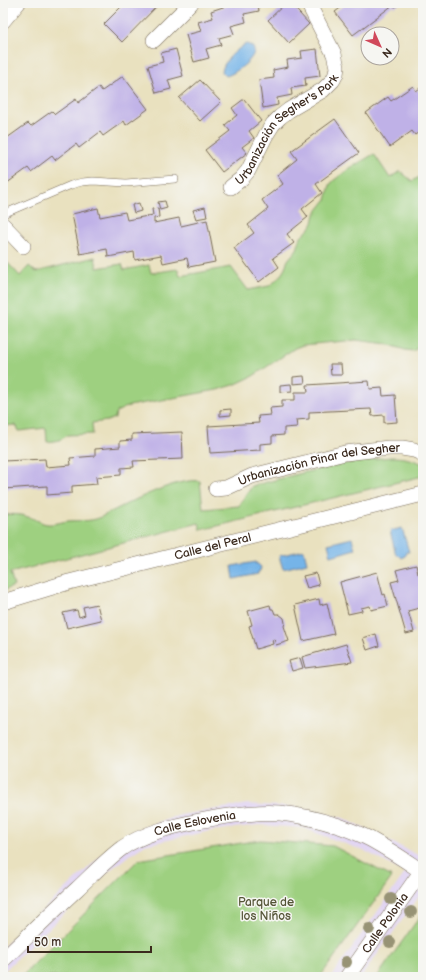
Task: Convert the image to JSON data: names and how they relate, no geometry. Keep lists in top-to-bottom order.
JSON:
{
  "streets": {
    "street": [
      "Urbanización Segher's Park",
      "Urbanización Pinar del Segher",
      "Calle del Peral",
      "Calle Eslovenia",
      "Calle Polonia"
    ]
  },
  "crossings": [
    ["Calle Eslovenia", "Calle Polonia"]
  ],
  "parks": ["Parque de los Niños"],
  "scale_bar": "50 m",
  "north": "bottom right"
}
